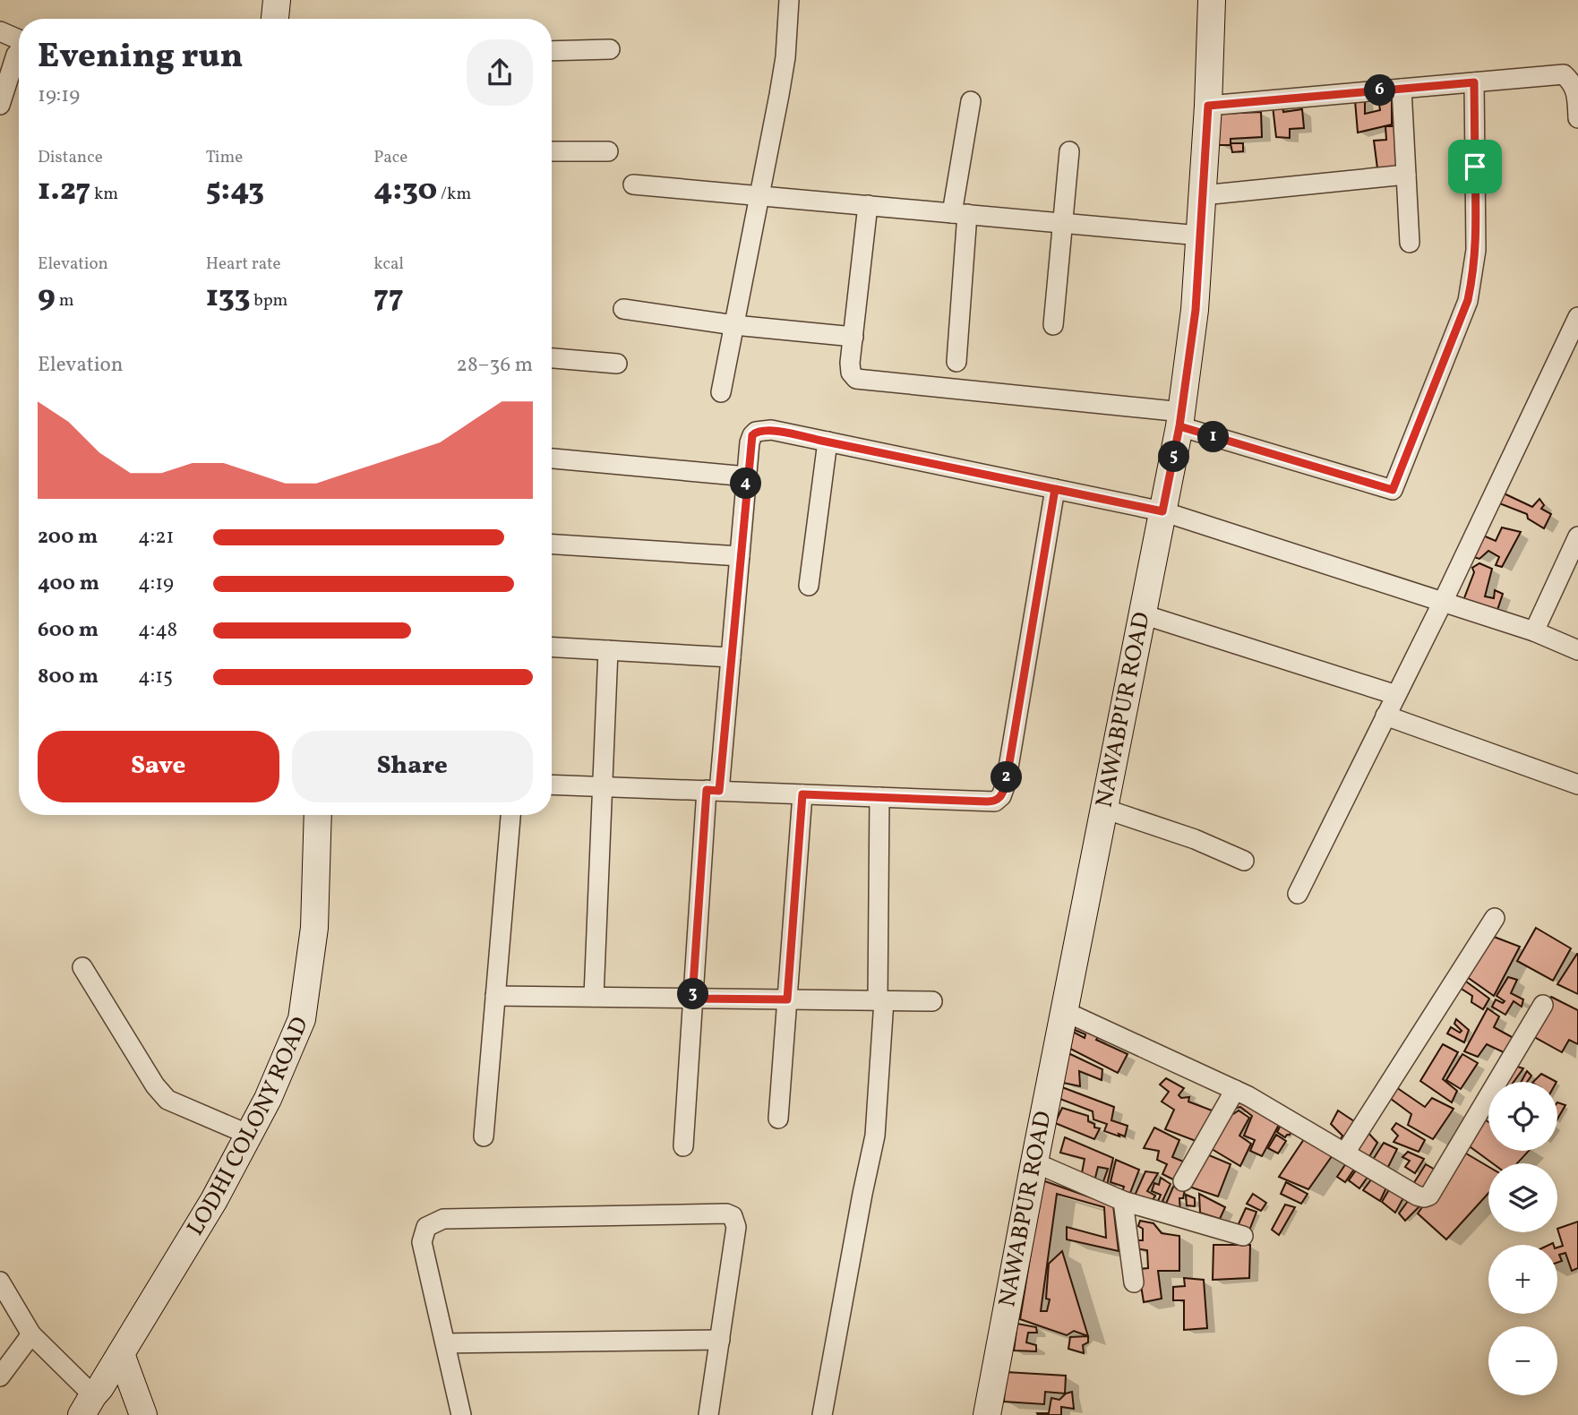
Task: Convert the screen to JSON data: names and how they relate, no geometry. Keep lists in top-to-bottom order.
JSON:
{
  "streets": {
    "street": ["NAWABPUR ROAD", "LODHI COLONY ROAD"]
  },
  "page": {
    "heading": ["Evening run", "19:19"],
    "pins": [
      "6",
      "1",
      "5",
      "4",
      "2",
      "3"
    ],
    "stats": [
      ["Distance", "1.27 km"],
      ["Time", "5:43"],
      ["Pace", "4:30 /km"],
      ["Elevation", "9 m"],
      ["Heart rate", "133 bpm"],
      ["kcal", "77"]
    ],
    "chart": ["Elevation", "28–36 m"],
    "list": [
      {
        "name": "200 m",
        "note": "4:21"
      },
      {
        "name": "400 m",
        "note": "4:19"
      },
      {
        "name": "600 m",
        "note": "4:48"
      },
      {
        "name": "800 m",
        "note": "4:15"
      }
    ],
    "buttons": ["Save", "Share"],
    "map_buttons": ["+", "−"]
  }
}
